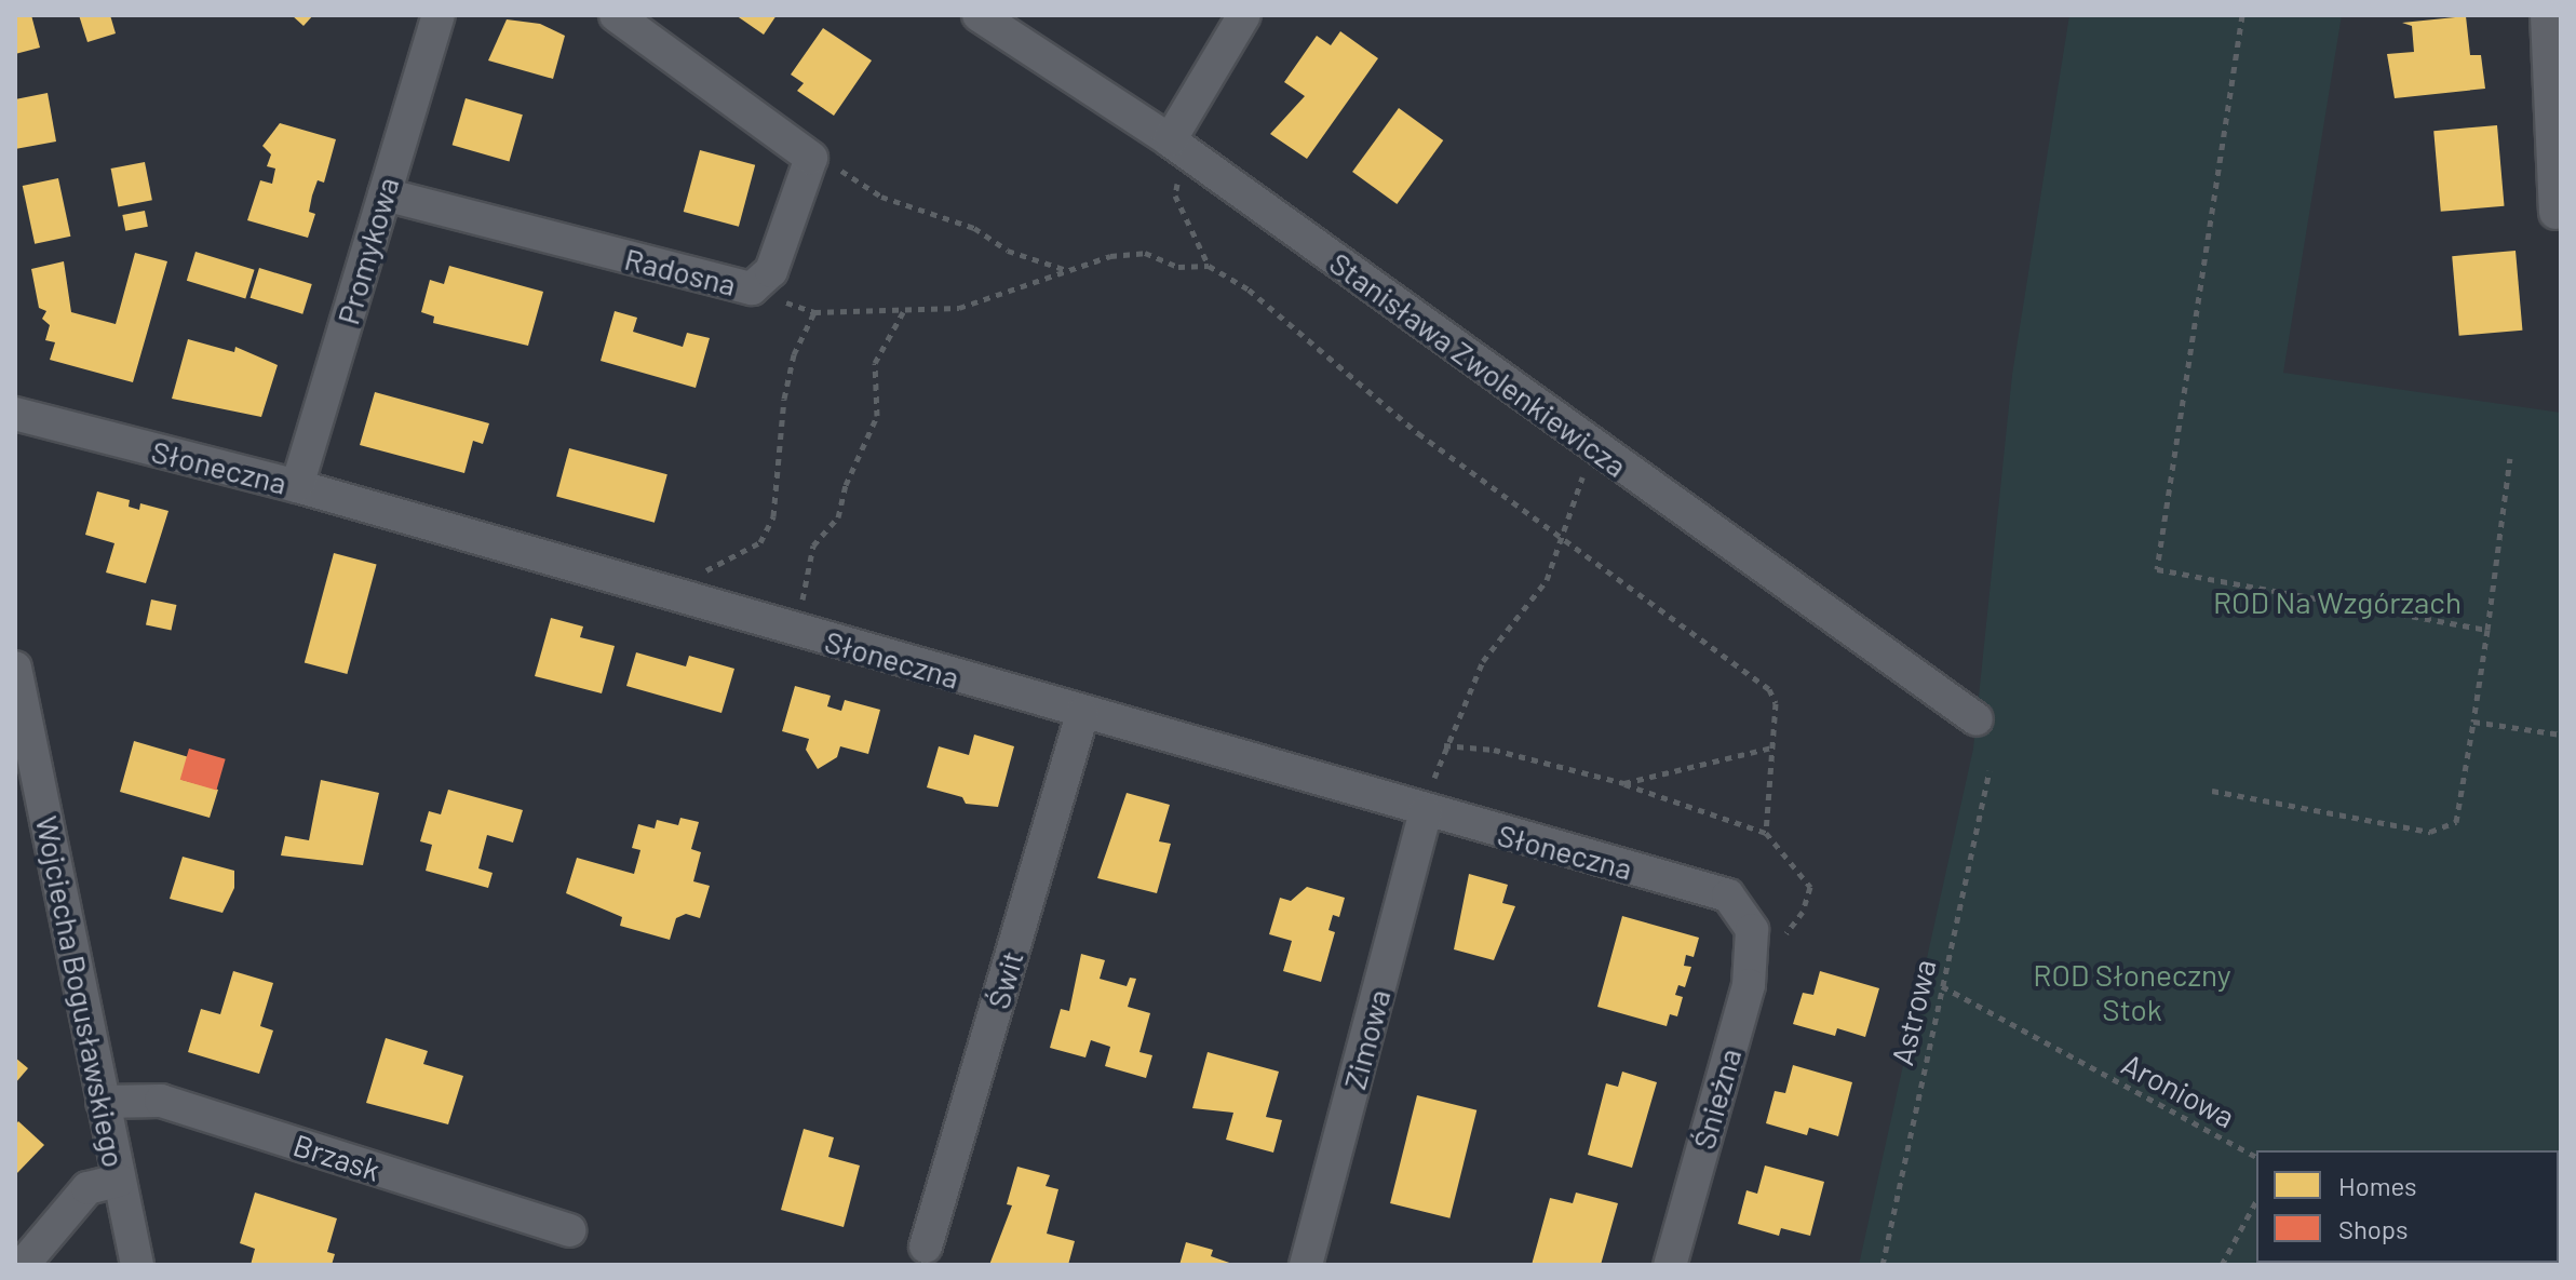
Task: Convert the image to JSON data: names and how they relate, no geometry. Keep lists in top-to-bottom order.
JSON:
{
  "streets": {
    "street": [
      "Promykowa",
      "Radosna",
      "Stanisława Zwolenkiewicza",
      "Słoneczna",
      "Świt",
      "Wojciecha Bogusławskiego",
      "Zimowa",
      "Śnieżna",
      "Brzask"
    ],
    "path": ["Astrowa", "Aroniowa"]
  },
  "crossings": [
    ["Promykowa", "Radosna"],
    ["Promykowa", "Słoneczna"],
    ["Słoneczna", "Świt"],
    ["Słoneczna", "Zimowa"],
    ["Słoneczna", "Śnieżna"],
    ["Wojciecha Bogusławskiego", "Brzask"],
    ["Astrowa", "Aroniowa"]
  ],
  "parks": ["ROD Na Wzgórzach", "ROD Słoneczny Stok"],
  "legend": ["Homes", "Shops"]
}
